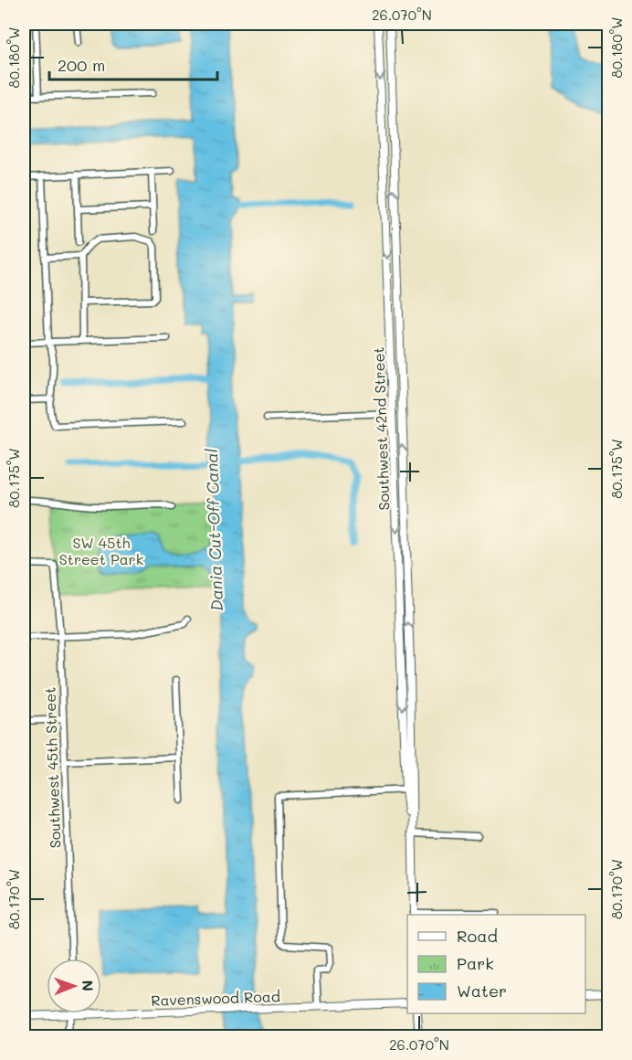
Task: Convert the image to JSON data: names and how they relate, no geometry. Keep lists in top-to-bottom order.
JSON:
{
  "streets": {
    "street": ["Southwest 42nd Street", "Southwest 45th Street", "Ravenswood Road"]
  },
  "water": ["Dania Cut-Off Canal"],
  "parks": ["SW 45th Street Park"],
  "legend": ["Road", "Park", "Water"],
  "scale_bar": "200 m",
  "north": "right",
  "coordinates": [
    "26.070°N",
    "80.180°W",
    "80.175°W",
    "80.170°W"
  ]
}
